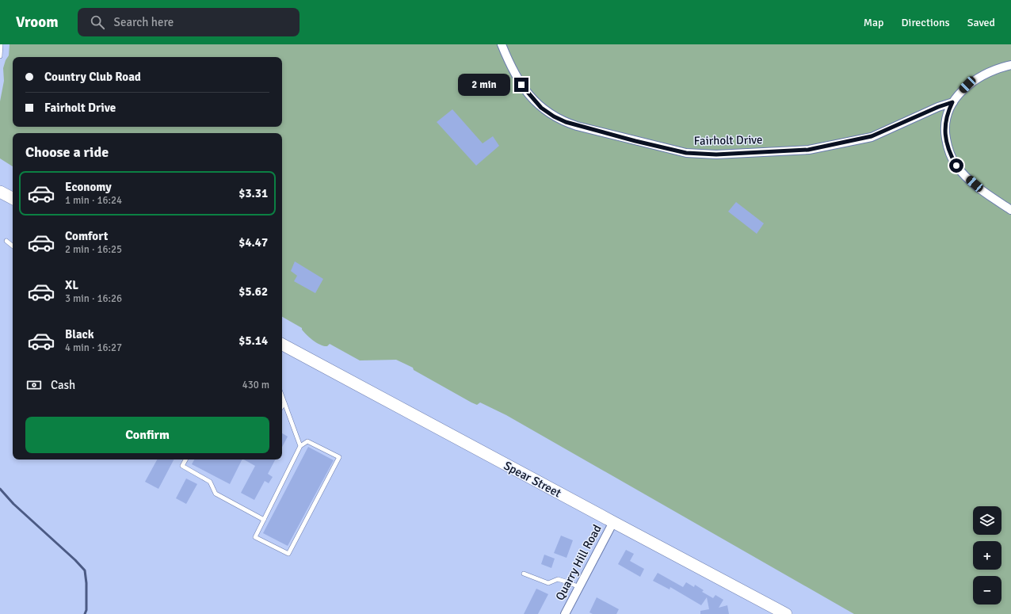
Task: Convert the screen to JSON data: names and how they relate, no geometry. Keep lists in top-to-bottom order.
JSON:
{
  "streets": {
    "main road": ["Spear Street"],
    "street": ["Fairholt Drive", "Quarry Hill Road"]
  },
  "crossings": [
    ["Spear Street", "Quarry Hill Road"]
  ],
  "page": {
    "header": "Vroom",
    "search": "Search here",
    "nav": ["Map", "Directions", "Saved"],
    "banner": ["Country Club Road", "Fairholt Drive"],
    "bubble": "2 min",
    "heading": "Choose a ride",
    "list": [
      {
        "name": "Economy",
        "note": "1 min · 16:24",
        "value": "$3.31"
      },
      {
        "name": "Comfort",
        "note": "2 min · 16:25",
        "value": "$4.47"
      },
      {
        "name": "XL",
        "note": "3 min · 16:26",
        "value": "$5.62"
      },
      {
        "name": "Black",
        "note": "4 min · 16:27",
        "value": "$5.14"
      }
    ],
    "pay": ["Cash", "430 m"],
    "buttons": "Confirm",
    "map_buttons": ["+", "−"]
  }
}
